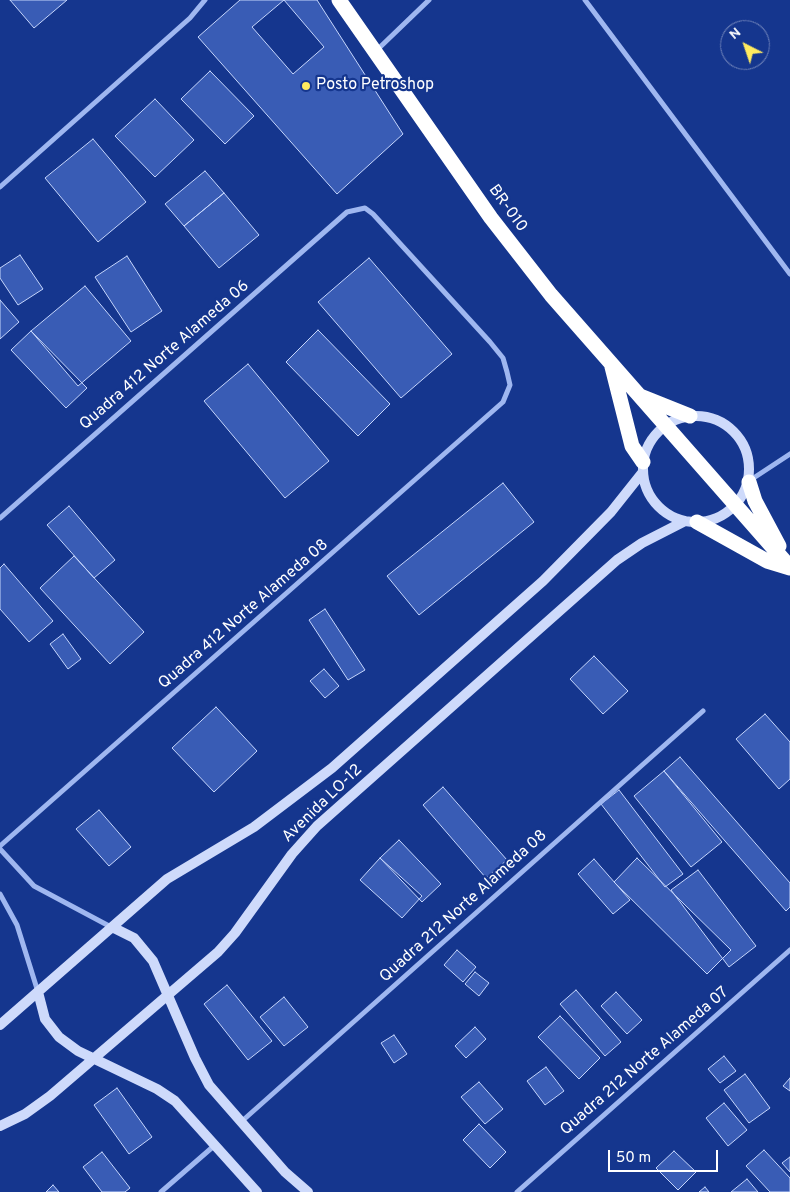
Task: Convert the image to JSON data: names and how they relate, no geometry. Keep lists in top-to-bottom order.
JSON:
{
  "streets": {
    "highway": ["BR-010"],
    "street": [
      "Quadra 412 Norte Alameda 06",
      "Quadra 412 Norte Alameda 08",
      "Avenida LO-12",
      "Quadra 212 Norte Alameda 08",
      "Quadra 212 Norte Alameda 07"
    ]
  },
  "crossings": [
    ["BR-010", "Avenida LO-12"],
    ["Quadra 412 Norte Alameda 06", "Quadra 412 Norte Alameda 08"]
  ],
  "places": ["Posto Petroshop"],
  "scale_bar": "50 m",
  "north": "top left"
}
